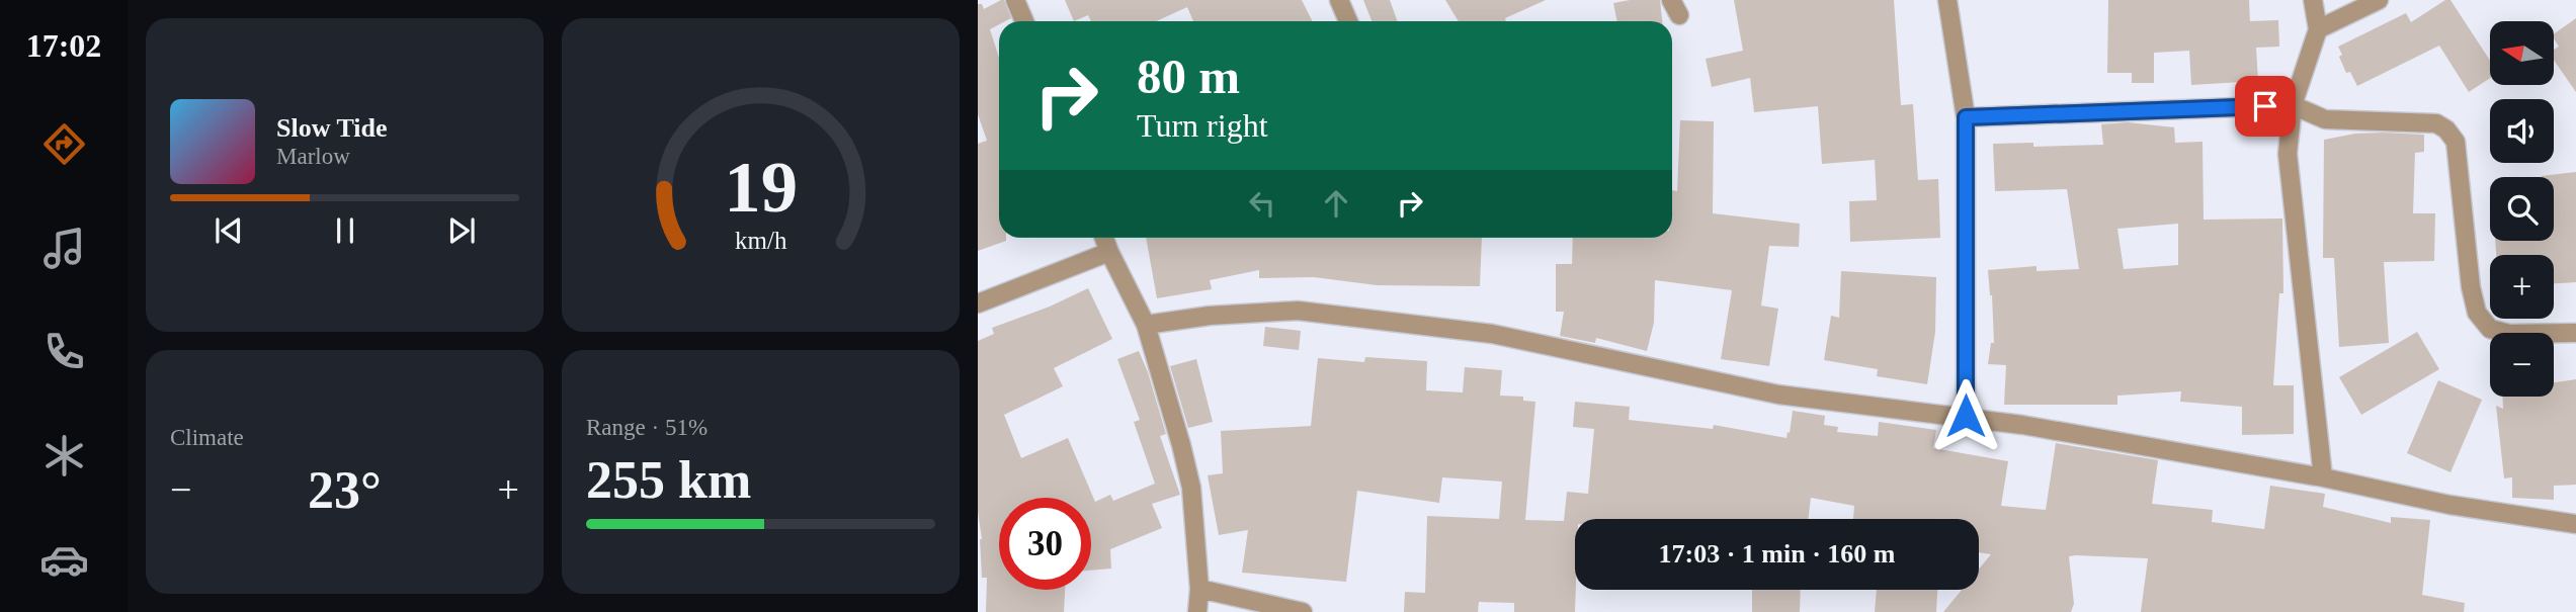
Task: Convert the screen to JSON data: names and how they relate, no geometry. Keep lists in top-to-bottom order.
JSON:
{
  "north": "left",
  "page": {
    "tabs": "17:02",
    "map_buttons": ["+", "−"],
    "turn": ["80 m", "Turn right"],
    "song": ["Slow Tide", "Marlow"],
    "tile": [
      "Climate",
      ["Range · 51%", "255 km"]
    ],
    "heat": ["−", "23°", "+"],
    "limit": "30",
    "trip": "17:03 · 1 min · 160 m",
    "gauge": ["19", "km/h"]
  }
}
